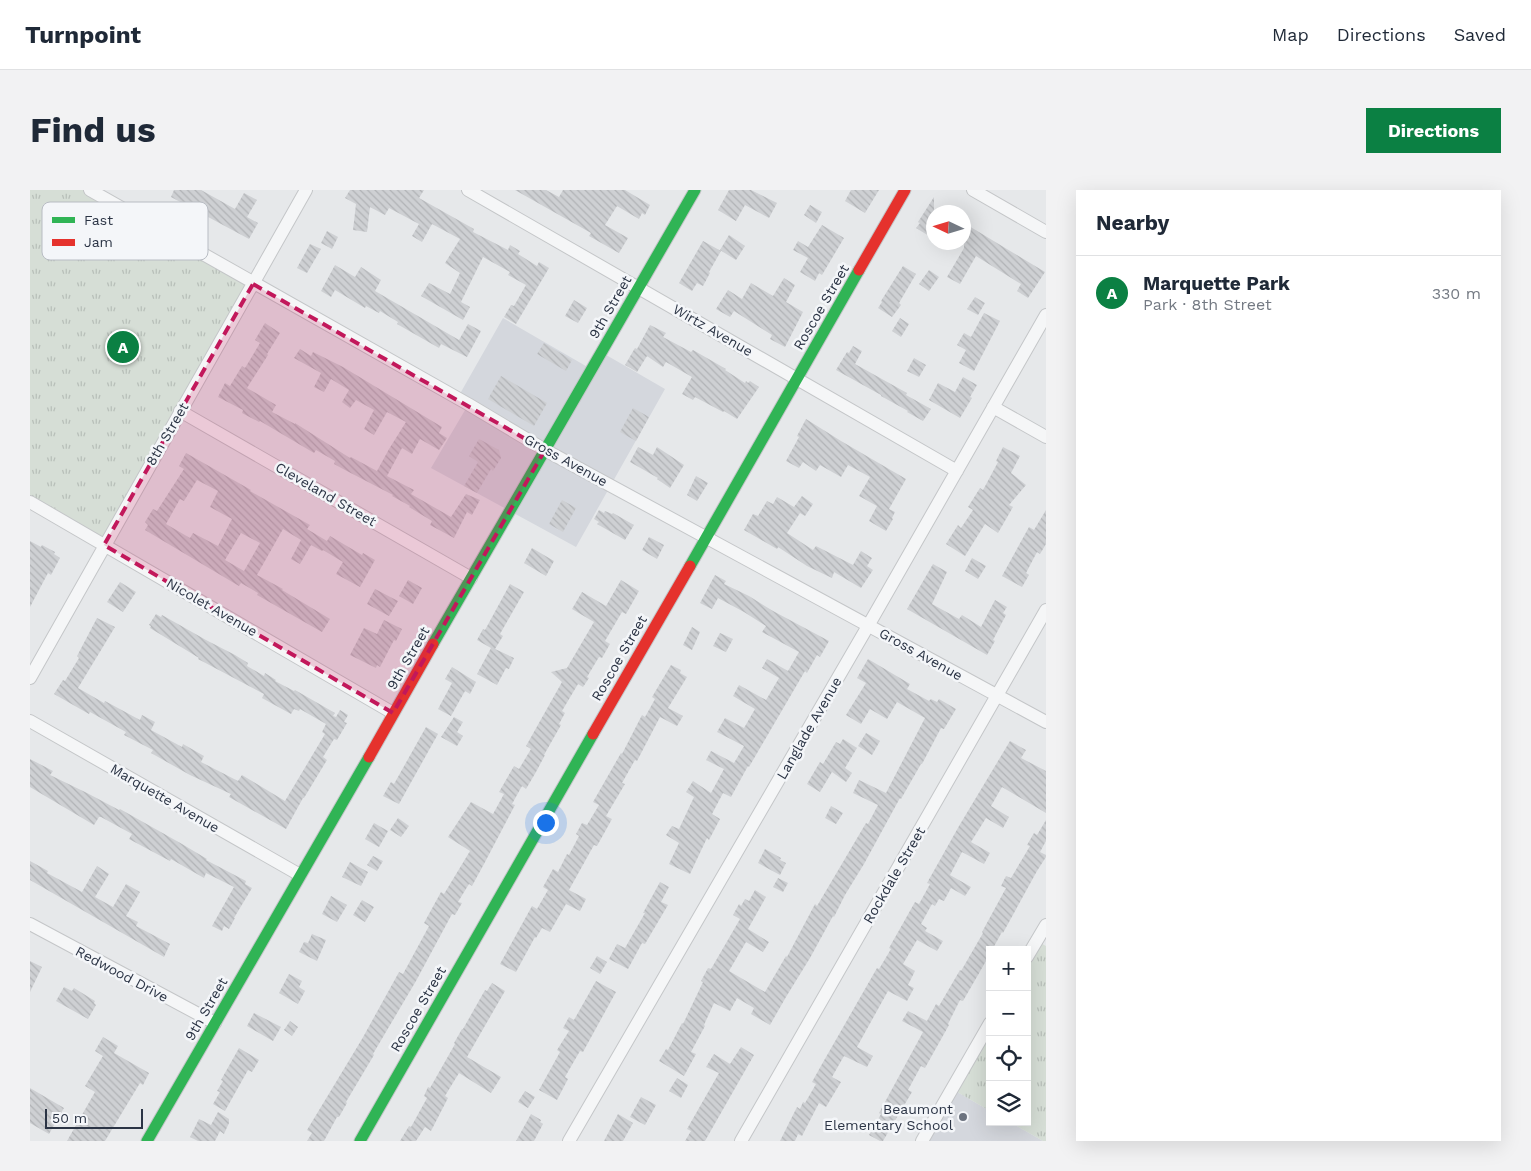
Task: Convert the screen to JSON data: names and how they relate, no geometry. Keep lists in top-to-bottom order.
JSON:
{
  "streets": {
    "street": [
      "9th Street",
      "Roscoe Street",
      "Wirtz Avenue",
      "8th Street",
      "Gross Avenue",
      "Cleveland Street",
      "Nicolet Avenue",
      "Langlade Avenue",
      "Marquette Avenue",
      "Rockdale Street",
      "Redwood Drive"
    ]
  },
  "crossings": [
    ["9th Street", "Wirtz Avenue"],
    ["9th Street", "Gross Avenue"],
    ["9th Street", "Cleveland Street"],
    ["9th Street", "Nicolet Avenue"],
    ["9th Street", "Marquette Avenue"],
    ["9th Street", "Redwood Drive"],
    ["Roscoe Street", "Wirtz Avenue"],
    ["Roscoe Street", "Gross Avenue"],
    ["Wirtz Avenue", "Langlade Avenue"],
    ["8th Street", "Gross Avenue"],
    ["8th Street", "Cleveland Street"],
    ["8th Street", "Nicolet Avenue"],
    ["Gross Avenue", "Langlade Avenue"],
    ["Gross Avenue", "Rockdale Street"]
  ],
  "places": ["Beaumont Elementary School"],
  "legend": ["Fast", "Jam"],
  "scale_bar": "50 m",
  "north": "left",
  "page": {
    "header": "Turnpoint",
    "nav": ["Map", "Directions", "Saved"],
    "buttons": "Directions",
    "title": "Find us",
    "heading": "Nearby",
    "list": [
      {
        "mark": "A",
        "name": "Marquette Park",
        "note": "Park · 8th Street",
        "value": "330 m"
      }
    ],
    "pins": "A",
    "map_buttons": ["+", "−"],
    "scale": "50 m"
  }
}
